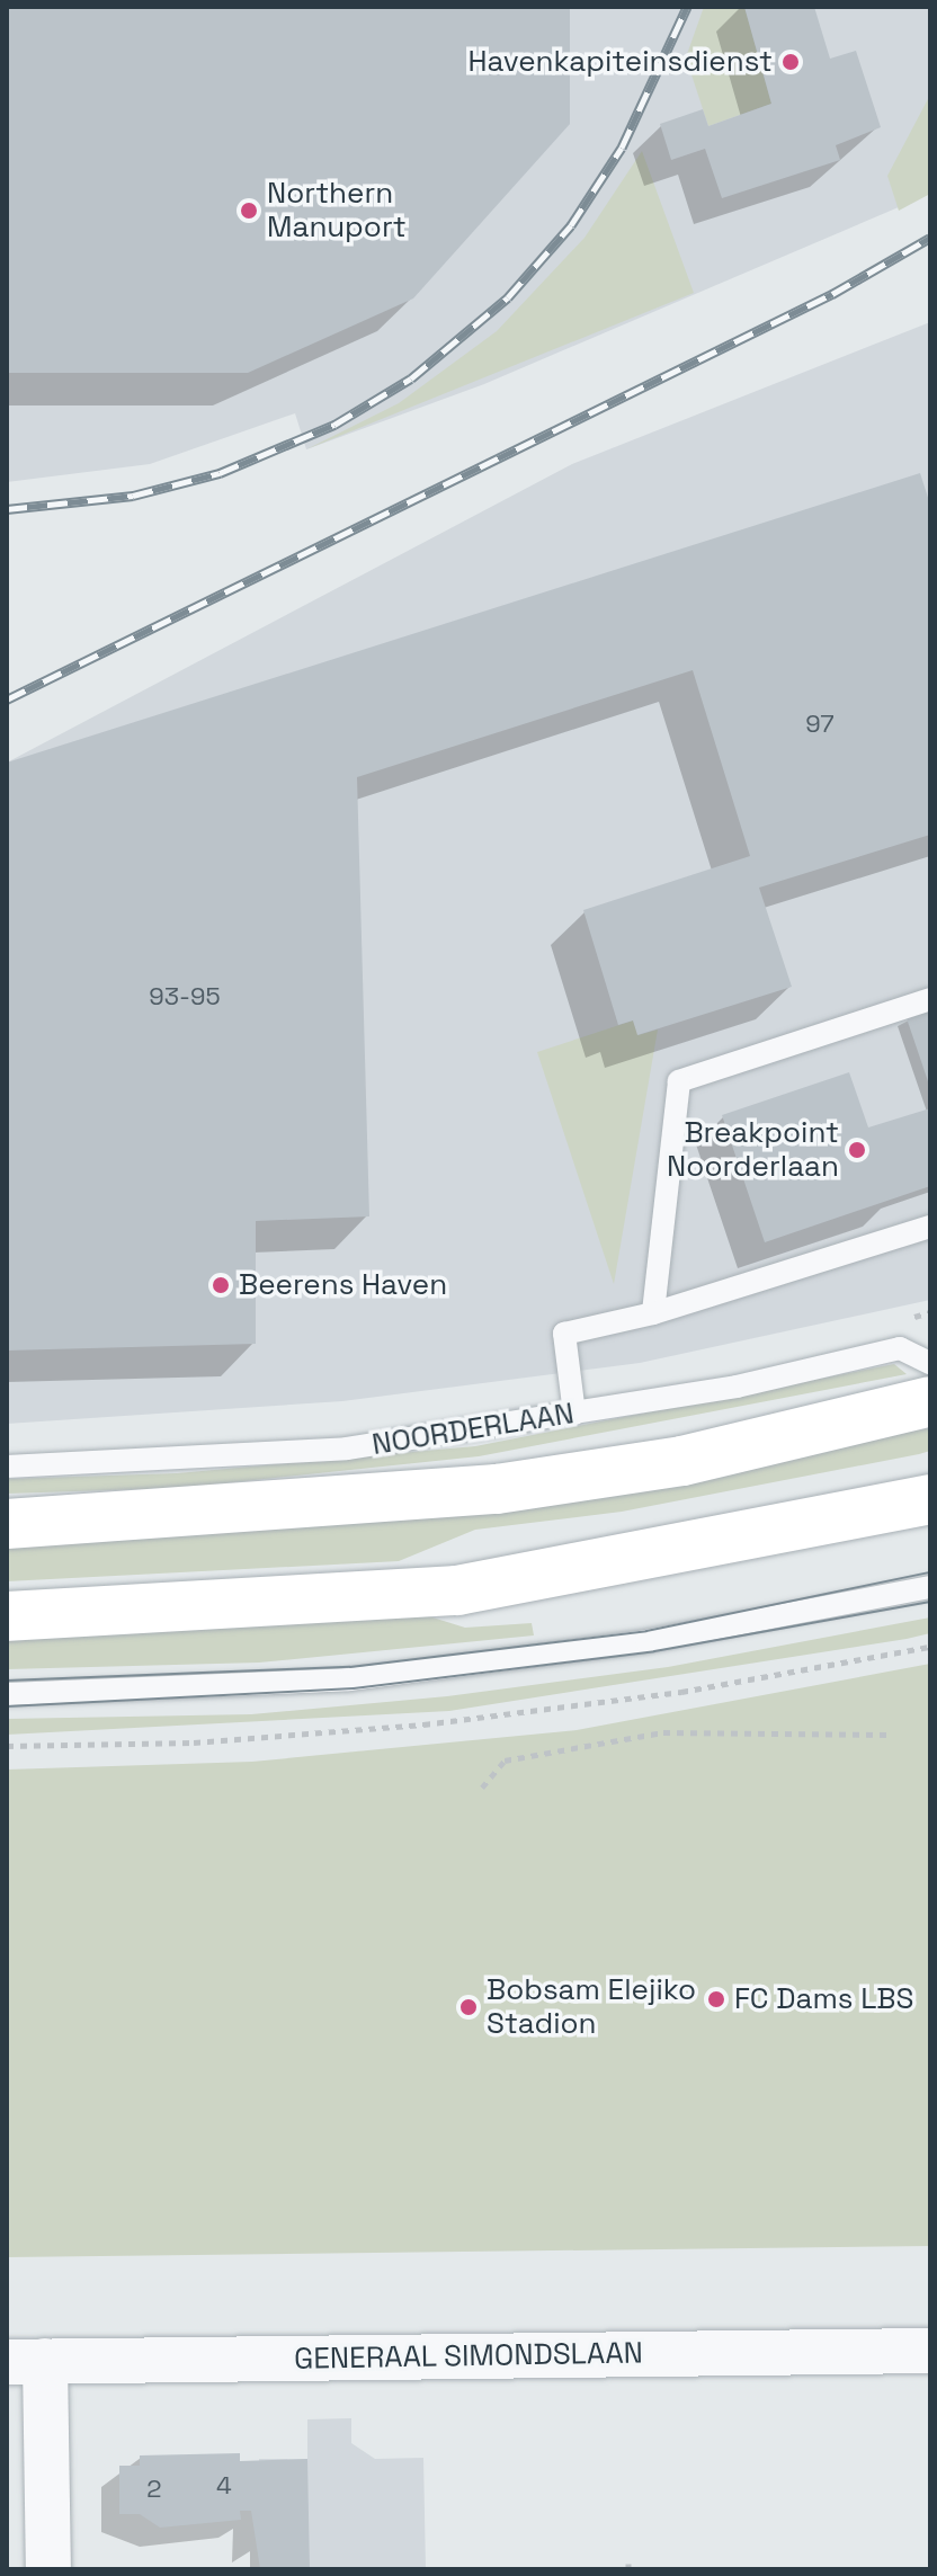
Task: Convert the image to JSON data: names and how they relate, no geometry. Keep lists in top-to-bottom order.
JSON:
{
  "streets": {
    "main road": ["NOORDERLAAN"],
    "street": ["GENERAAL SIMONDSLAAN"]
  },
  "places": [
    "Havenkapiteinsdienst",
    "Northern Manuport",
    "Breakpoint Noorderlaan",
    "Beerens Haven",
    "FC Dams LBS",
    "Bobsam Elejiko Stadion"
  ],
  "house_numbers": [
    "97",
    "93-95",
    "4",
    "2"
  ]
}
